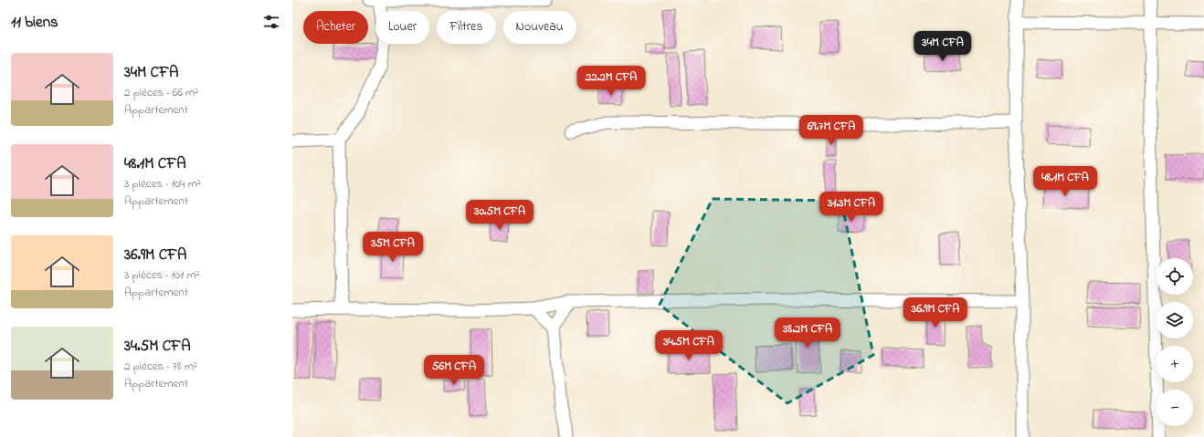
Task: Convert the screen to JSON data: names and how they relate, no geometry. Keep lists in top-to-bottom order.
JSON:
{
  "page": {
    "heading": "11 biens",
    "chip": [
      "Acheter",
      "Louer",
      "Filtres",
      "Nouveau"
    ],
    "price": [
      "34M CFA",
      "22.2M CFA",
      "69.7M CFA",
      "48.1M CFA",
      "31.3M CFA",
      "30.5M CFA",
      "35M CFA",
      "36.9M CFA",
      "38.2M CFA",
      "34.5M CFA",
      "56M CFA"
    ],
    "list": [
      {
        "name": "34M CFA",
        "note": "2 pièces · 66 m² · Appartement"
      },
      {
        "name": "48.1M CFA",
        "note": "3 pièces · 104 m² · Appartement"
      },
      {
        "name": "36.9M CFA",
        "note": "3 pièces · 101 m² · Appartement"
      },
      {
        "name": "34.5M CFA",
        "note": "2 pièces · 78 m² · Appartement"
      }
    ],
    "map_buttons": ["+", "−"]
  }
}
